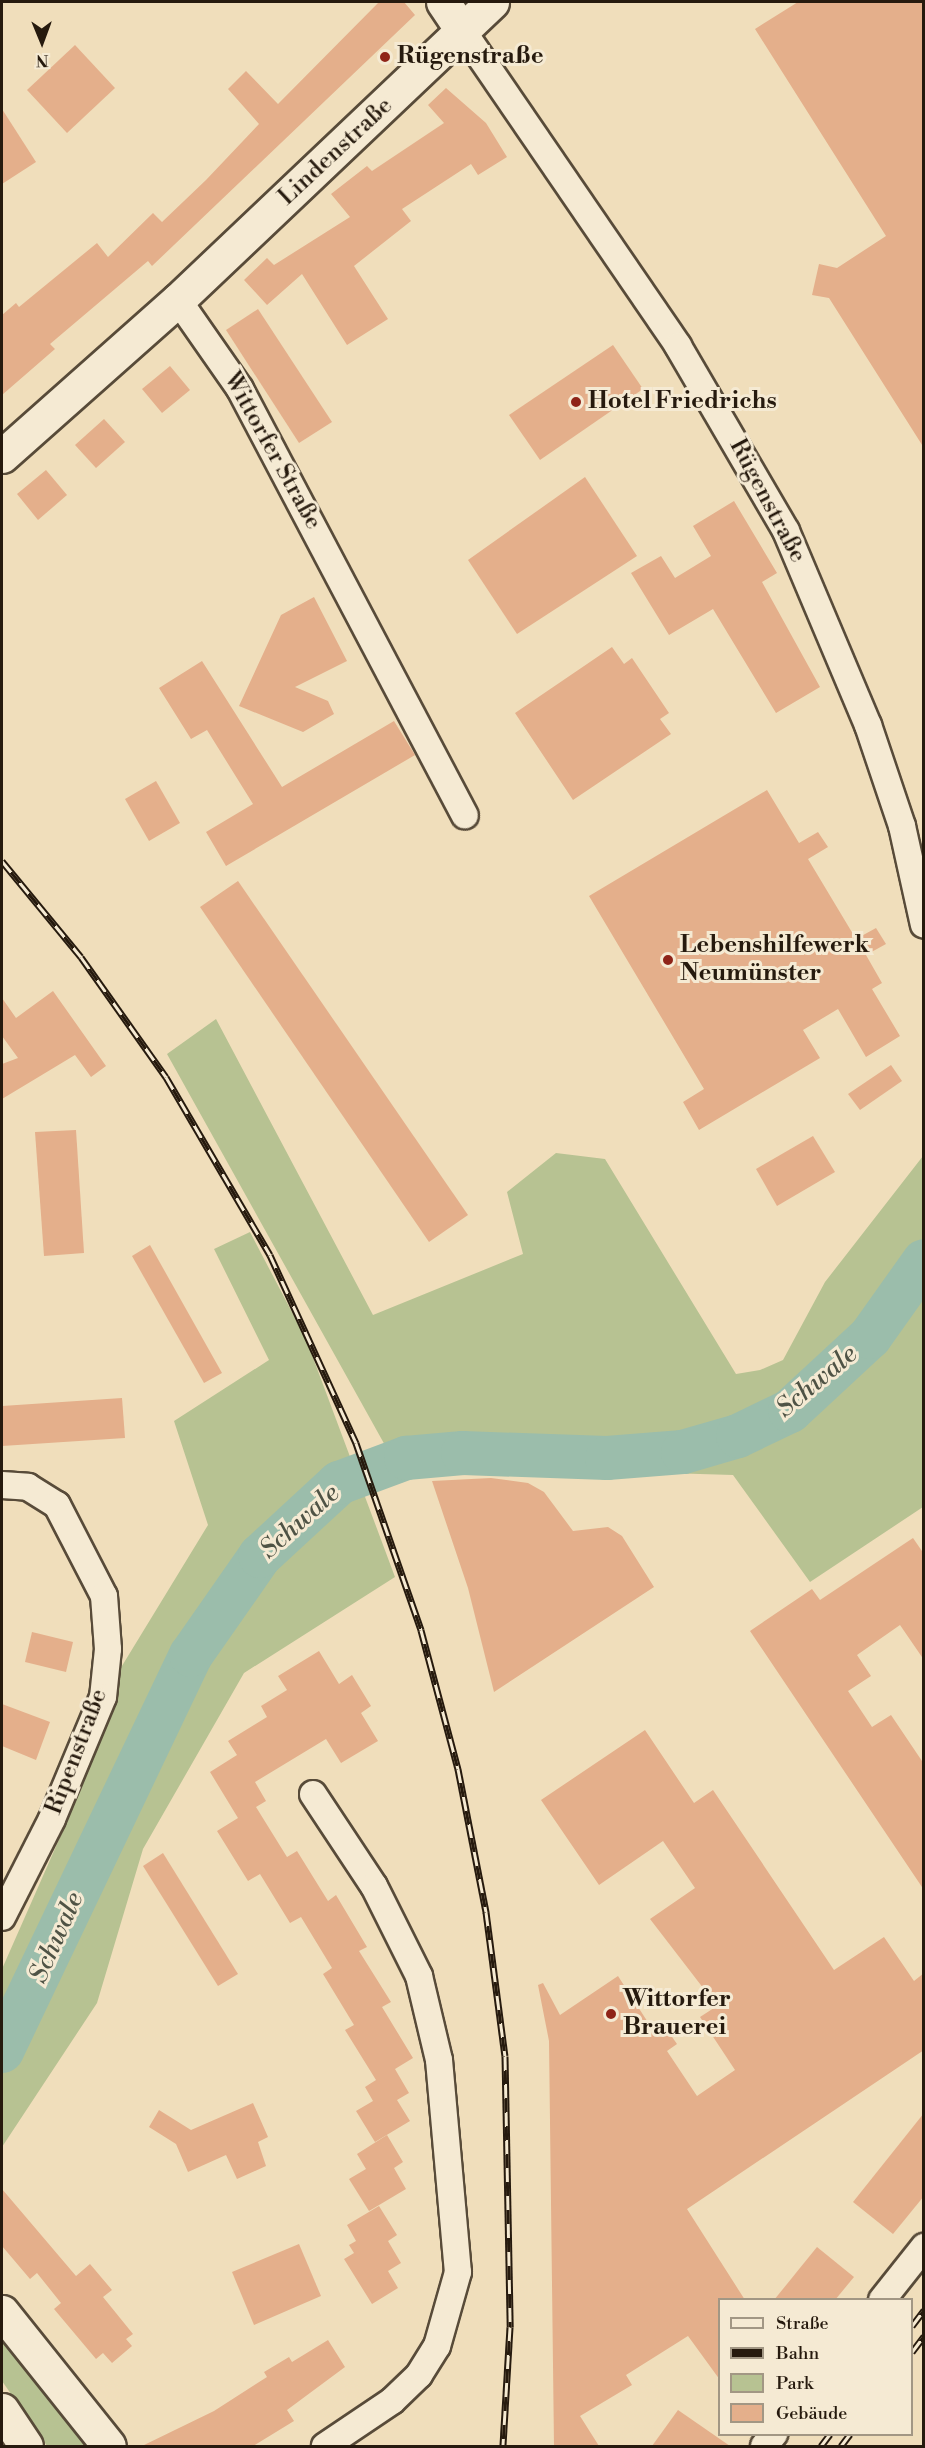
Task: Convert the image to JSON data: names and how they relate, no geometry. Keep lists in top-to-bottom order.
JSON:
{
  "streets": {
    "street": [
      "Lindenstraße",
      "Wittorfer Straße",
      "Rügenstraße",
      "Ripenstraße"
    ]
  },
  "crossings": [
    ["Lindenstraße", "Wittorfer Straße"],
    ["Lindenstraße", "Rügenstraße"]
  ],
  "water": ["Schwale"],
  "places": [
    "Rügenstraße",
    "Hotel Friedrichs",
    "Lebenshilfewerk Neumünster",
    "Wittorfer Brauerei"
  ],
  "legend": [
    "Straße",
    "Bahn",
    "Park",
    "Gebäude"
  ],
  "north": "bottom"
}
